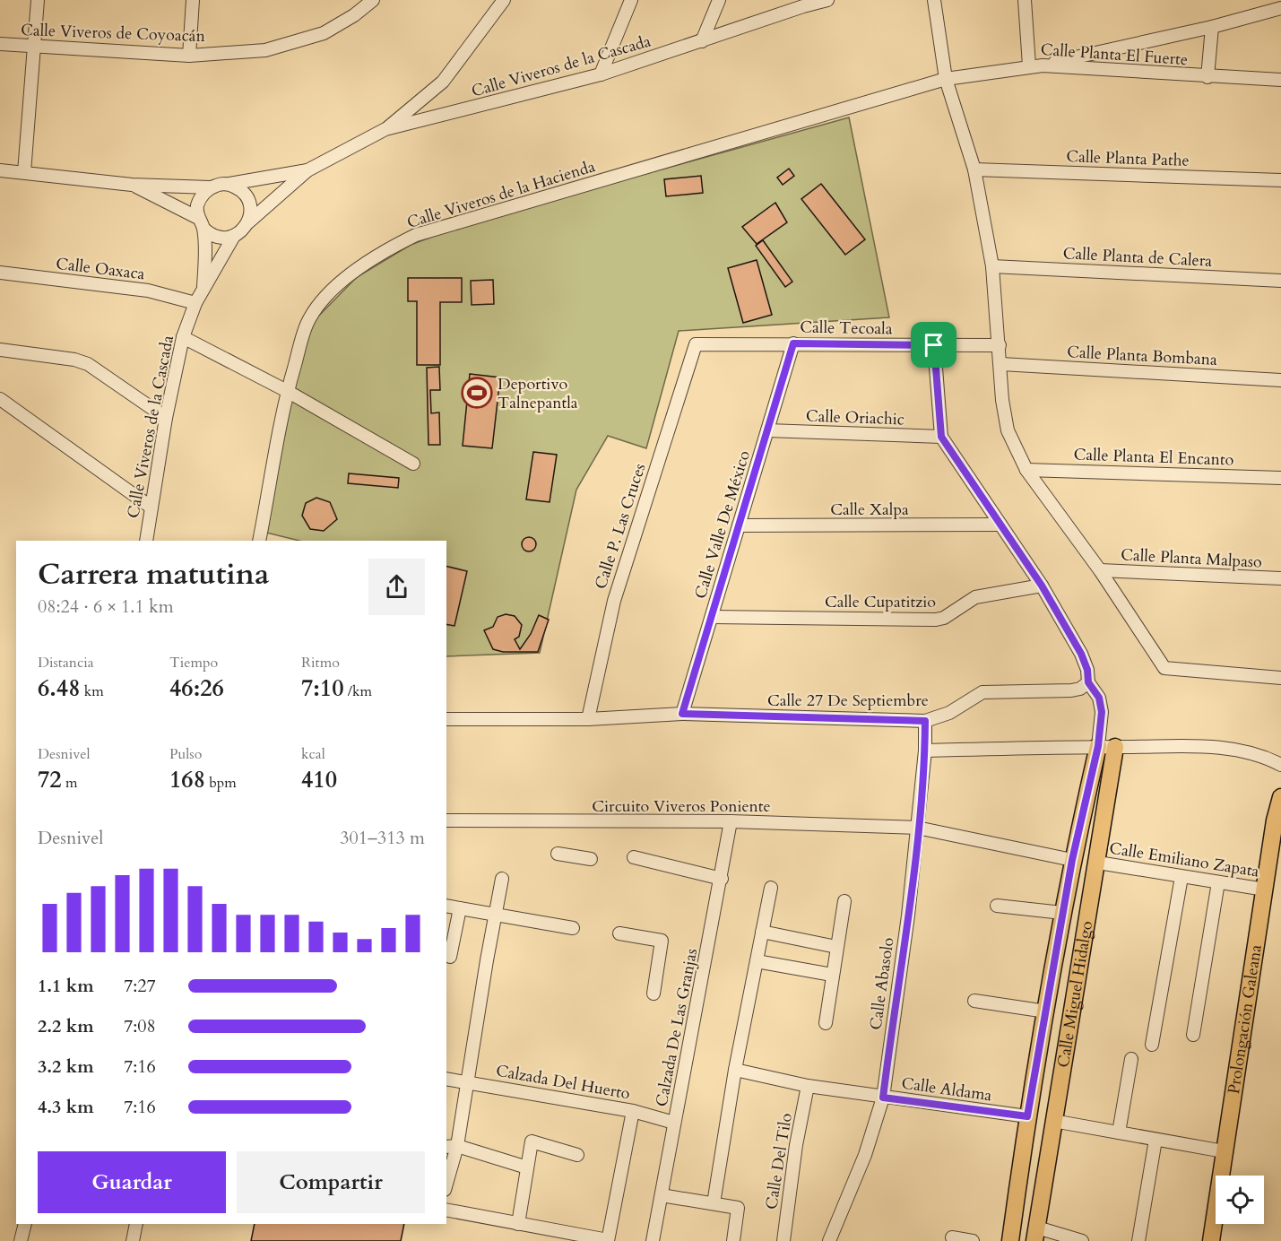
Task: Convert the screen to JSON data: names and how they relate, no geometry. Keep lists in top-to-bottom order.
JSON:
{
  "streets": {
    "main road": ["Calle Miguel Hidalgo", "Prolongación Galeana"],
    "street": [
      "Calle Viveros de Coyoacán",
      "Calle Planta El Fuerte",
      "Calle Viveros de la Cascada",
      "Calle Planta Pathe",
      "Calle Viveros de la Hacienda",
      "Calle Planta de Calera",
      "Calle Oaxaca",
      "Calle Tecoala",
      "Calle Planta Bombana",
      "Calle Oriachic",
      "Calle Planta El Encanto",
      "Calle Xalpa",
      "Calle Valle De México",
      "Calle P. Las Cruces",
      "Calle Planta Malpaso",
      "Calle Cupatitzio",
      "Calle 27 De Septiembre",
      "Circuito Viveros Poniente",
      "Calle Emiliano Zapata",
      "Calle Abasolo",
      "Calzada De Las Granjas",
      "Calzada Del Huerto",
      "Calle Aldama",
      "Calle Del Tilo"
    ]
  },
  "crossings": [
    ["Calle Planta El Fuerte", "Calle Viveros de la Hacienda"],
    ["Calle Viveros de la Cascada", "Calle Oaxaca"],
    ["Calle Tecoala", "Calle Valle De México"],
    ["Calle Tecoala", "Calle P. Las Cruces"],
    ["Calle Oriachic", "Calle Valle De México"],
    ["Calle Xalpa", "Calle Valle De México"],
    ["Calle Valle De México", "Calle Cupatitzio"],
    ["Calle Valle De México", "Calle 27 De Septiembre"],
    ["Calle P. Las Cruces", "Calle 27 De Septiembre"],
    ["Calle 27 De Septiembre", "Calle Abasolo"],
    ["Circuito Viveros Poniente", "Calle Abasolo"],
    ["Circuito Viveros Poniente", "Calzada De Las Granjas"],
    ["Calle Emiliano Zapata", "Calle Miguel Hidalgo"],
    ["Calle Emiliano Zapata", "Prolongación Galeana"],
    ["Calle Abasolo", "Calle Aldama"],
    ["Calle Miguel Hidalgo", "Calle Aldama"],
    ["Calzada De Las Granjas", "Calzada Del Huerto"],
    ["Calle Aldama", "Calle Del Tilo"]
  ],
  "places": {
    "sports": ["Deportivo Talnepantla"]
  },
  "page": {
    "heading": ["Carrera matutina", "08:24 · 6 × 1.1 km"],
    "stats": [
      ["Distancia", "6.48 km"],
      ["Tiempo", "46:26"],
      ["Ritmo", "7:10 /km"],
      ["Desnivel", "72 m"],
      ["Pulso", "168 bpm"],
      ["kcal", "410"]
    ],
    "chart": ["Desnivel", "301–313 m"],
    "list": [
      {
        "name": "1.1 km",
        "note": "7:27"
      },
      {
        "name": "2.2 km",
        "note": "7:08"
      },
      {
        "name": "3.2 km",
        "note": "7:16"
      },
      {
        "name": "4.3 km",
        "note": "7:16"
      }
    ],
    "buttons": ["Guardar", "Compartir"]
  }
}
